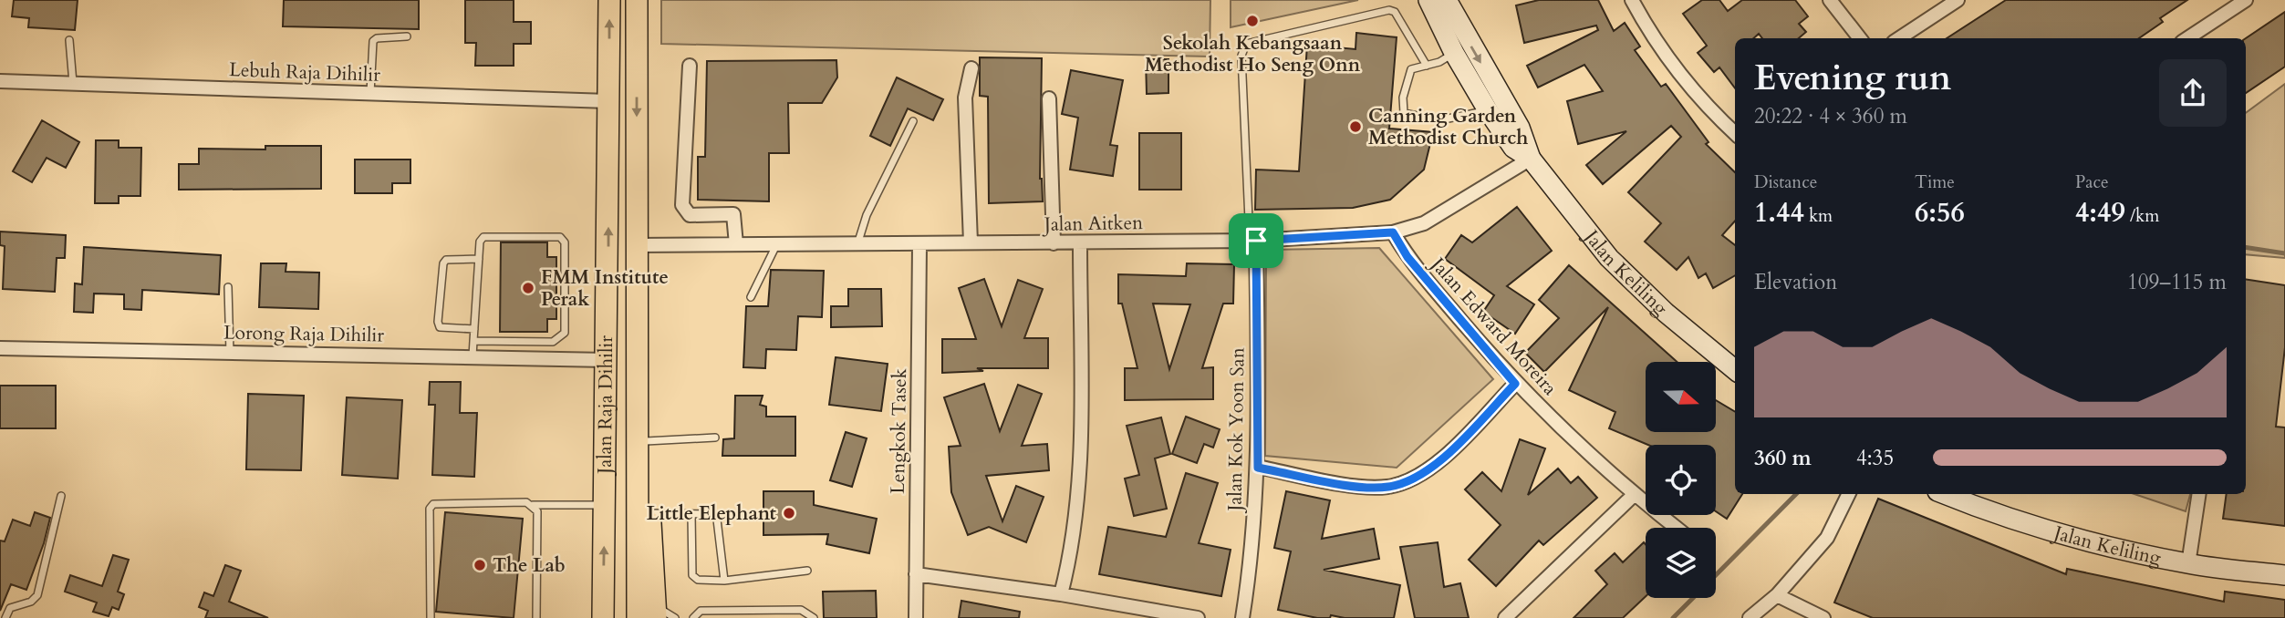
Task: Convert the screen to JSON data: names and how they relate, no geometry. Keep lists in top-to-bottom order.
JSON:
{
  "streets": {
    "main road": ["Jalan Keliling", "Jalan Raja Dihilir"],
    "street": [
      "Lebuh Raja Dihilir",
      "Jalan Aitken",
      "Jalan Edward Moreira",
      "Lorong Raja Dihilir",
      "Jalan Kok Yoon San",
      "Lengkok Tasek"
    ]
  },
  "crossings": [
    ["Lebuh Raja Dihilir", "Jalan Raja Dihilir"],
    ["Jalan Aitken", "Jalan Keliling"],
    ["Jalan Aitken", "Jalan Edward Moreira"],
    ["Jalan Aitken", "Jalan Raja Dihilir"],
    ["Jalan Aitken", "Jalan Kok Yoon San"],
    ["Jalan Aitken", "Lengkok Tasek"],
    ["Lorong Raja Dihilir", "Jalan Raja Dihilir"]
  ],
  "places": [
    "Sekolah Kebangsaan Methodist Ho Seng Onn",
    "Canning Garden Methodist Church",
    "FMM Institute Perak",
    "Little Elephant",
    "The Lab"
  ],
  "north": "right",
  "page": {
    "heading": ["Evening run", "20:22 · 4 × 360 m"],
    "stats": [
      ["Distance", "1.44 km"],
      ["Time", "6:56"],
      ["Pace", "4:49 /km"]
    ],
    "chart": ["Elevation", "109–115 m"],
    "list": [
      {
        "name": "360 m",
        "note": "4:35"
      }
    ]
  }
}
